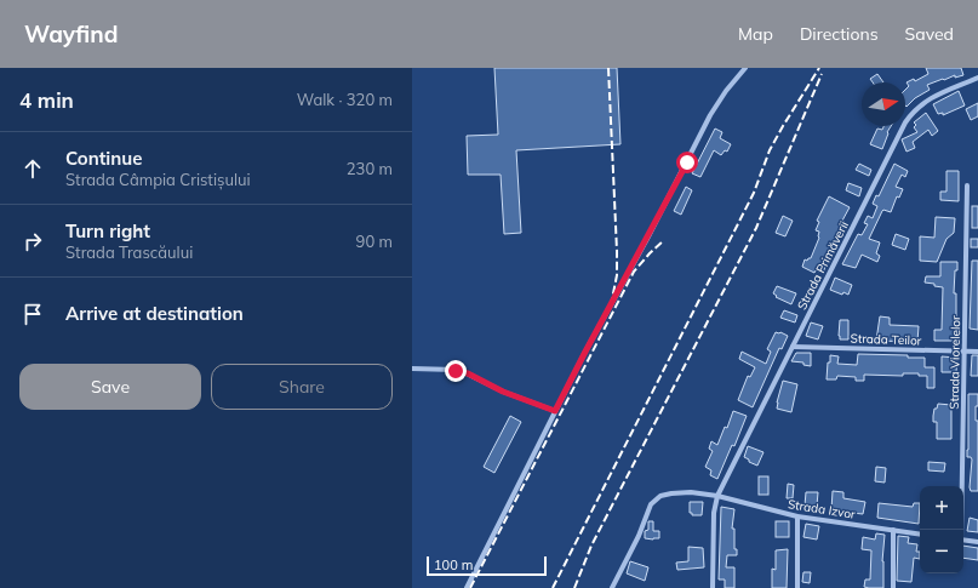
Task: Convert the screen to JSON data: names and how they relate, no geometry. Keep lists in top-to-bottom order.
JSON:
{
  "streets": {
    "street": [
      "Strada Primăverii",
      "Strada Teilor",
      "Strada Viorelelor",
      "Strada Izvor"
    ]
  },
  "crossings": [
    ["Strada Primăverii", "Strada Teilor"],
    ["Strada Primăverii", "Strada Izvor"],
    ["Strada Teilor", "Strada Viorelelor"]
  ],
  "scale_bar": "100 m",
  "north": "right",
  "page": {
    "header": "Wayfind",
    "nav": ["Map", "Directions", "Saved"],
    "heading": ["4 min", "Walk · 320 m"],
    "list": [
      ["Continue", "Strada Câmpia Cristișului", "230 m"],
      ["Turn right", "Strada Trascăului", "90 m"],
      "Arrive at destination"
    ],
    "buttons": ["Save", "Share"],
    "map_buttons": ["+", "−"],
    "scale": "100 m"
  }
}
